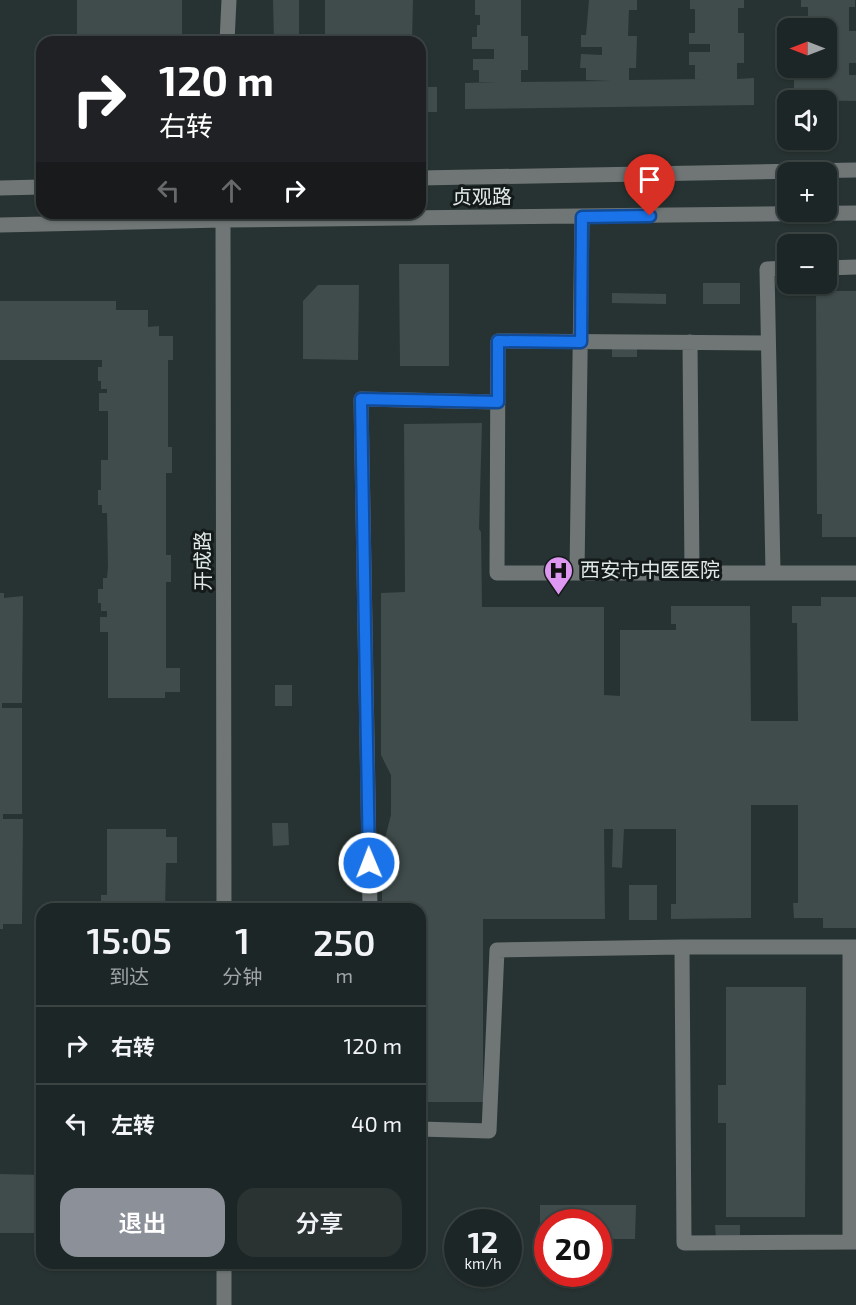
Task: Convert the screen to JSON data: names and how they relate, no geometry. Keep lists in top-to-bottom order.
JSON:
{
  "streets": {
    "street": ["贞观路", "开成路"]
  },
  "places": {
    "hospital": ["西安市中医医院"]
  },
  "north": "left",
  "page": {
    "map_buttons": ["+", "−"],
    "turn": ["120 m", "右转"],
    "eta": [
      "15:05",
      "到达",
      "1",
      "分钟",
      "250",
      "m"
    ],
    "list": [
      {
        "name": "右转",
        "value": "120 m"
      },
      {
        "name": "左转",
        "value": "40 m"
      }
    ],
    "buttons": ["退出", "分享"],
    "speed": "12 km/h",
    "limit": "20"
  }
}
